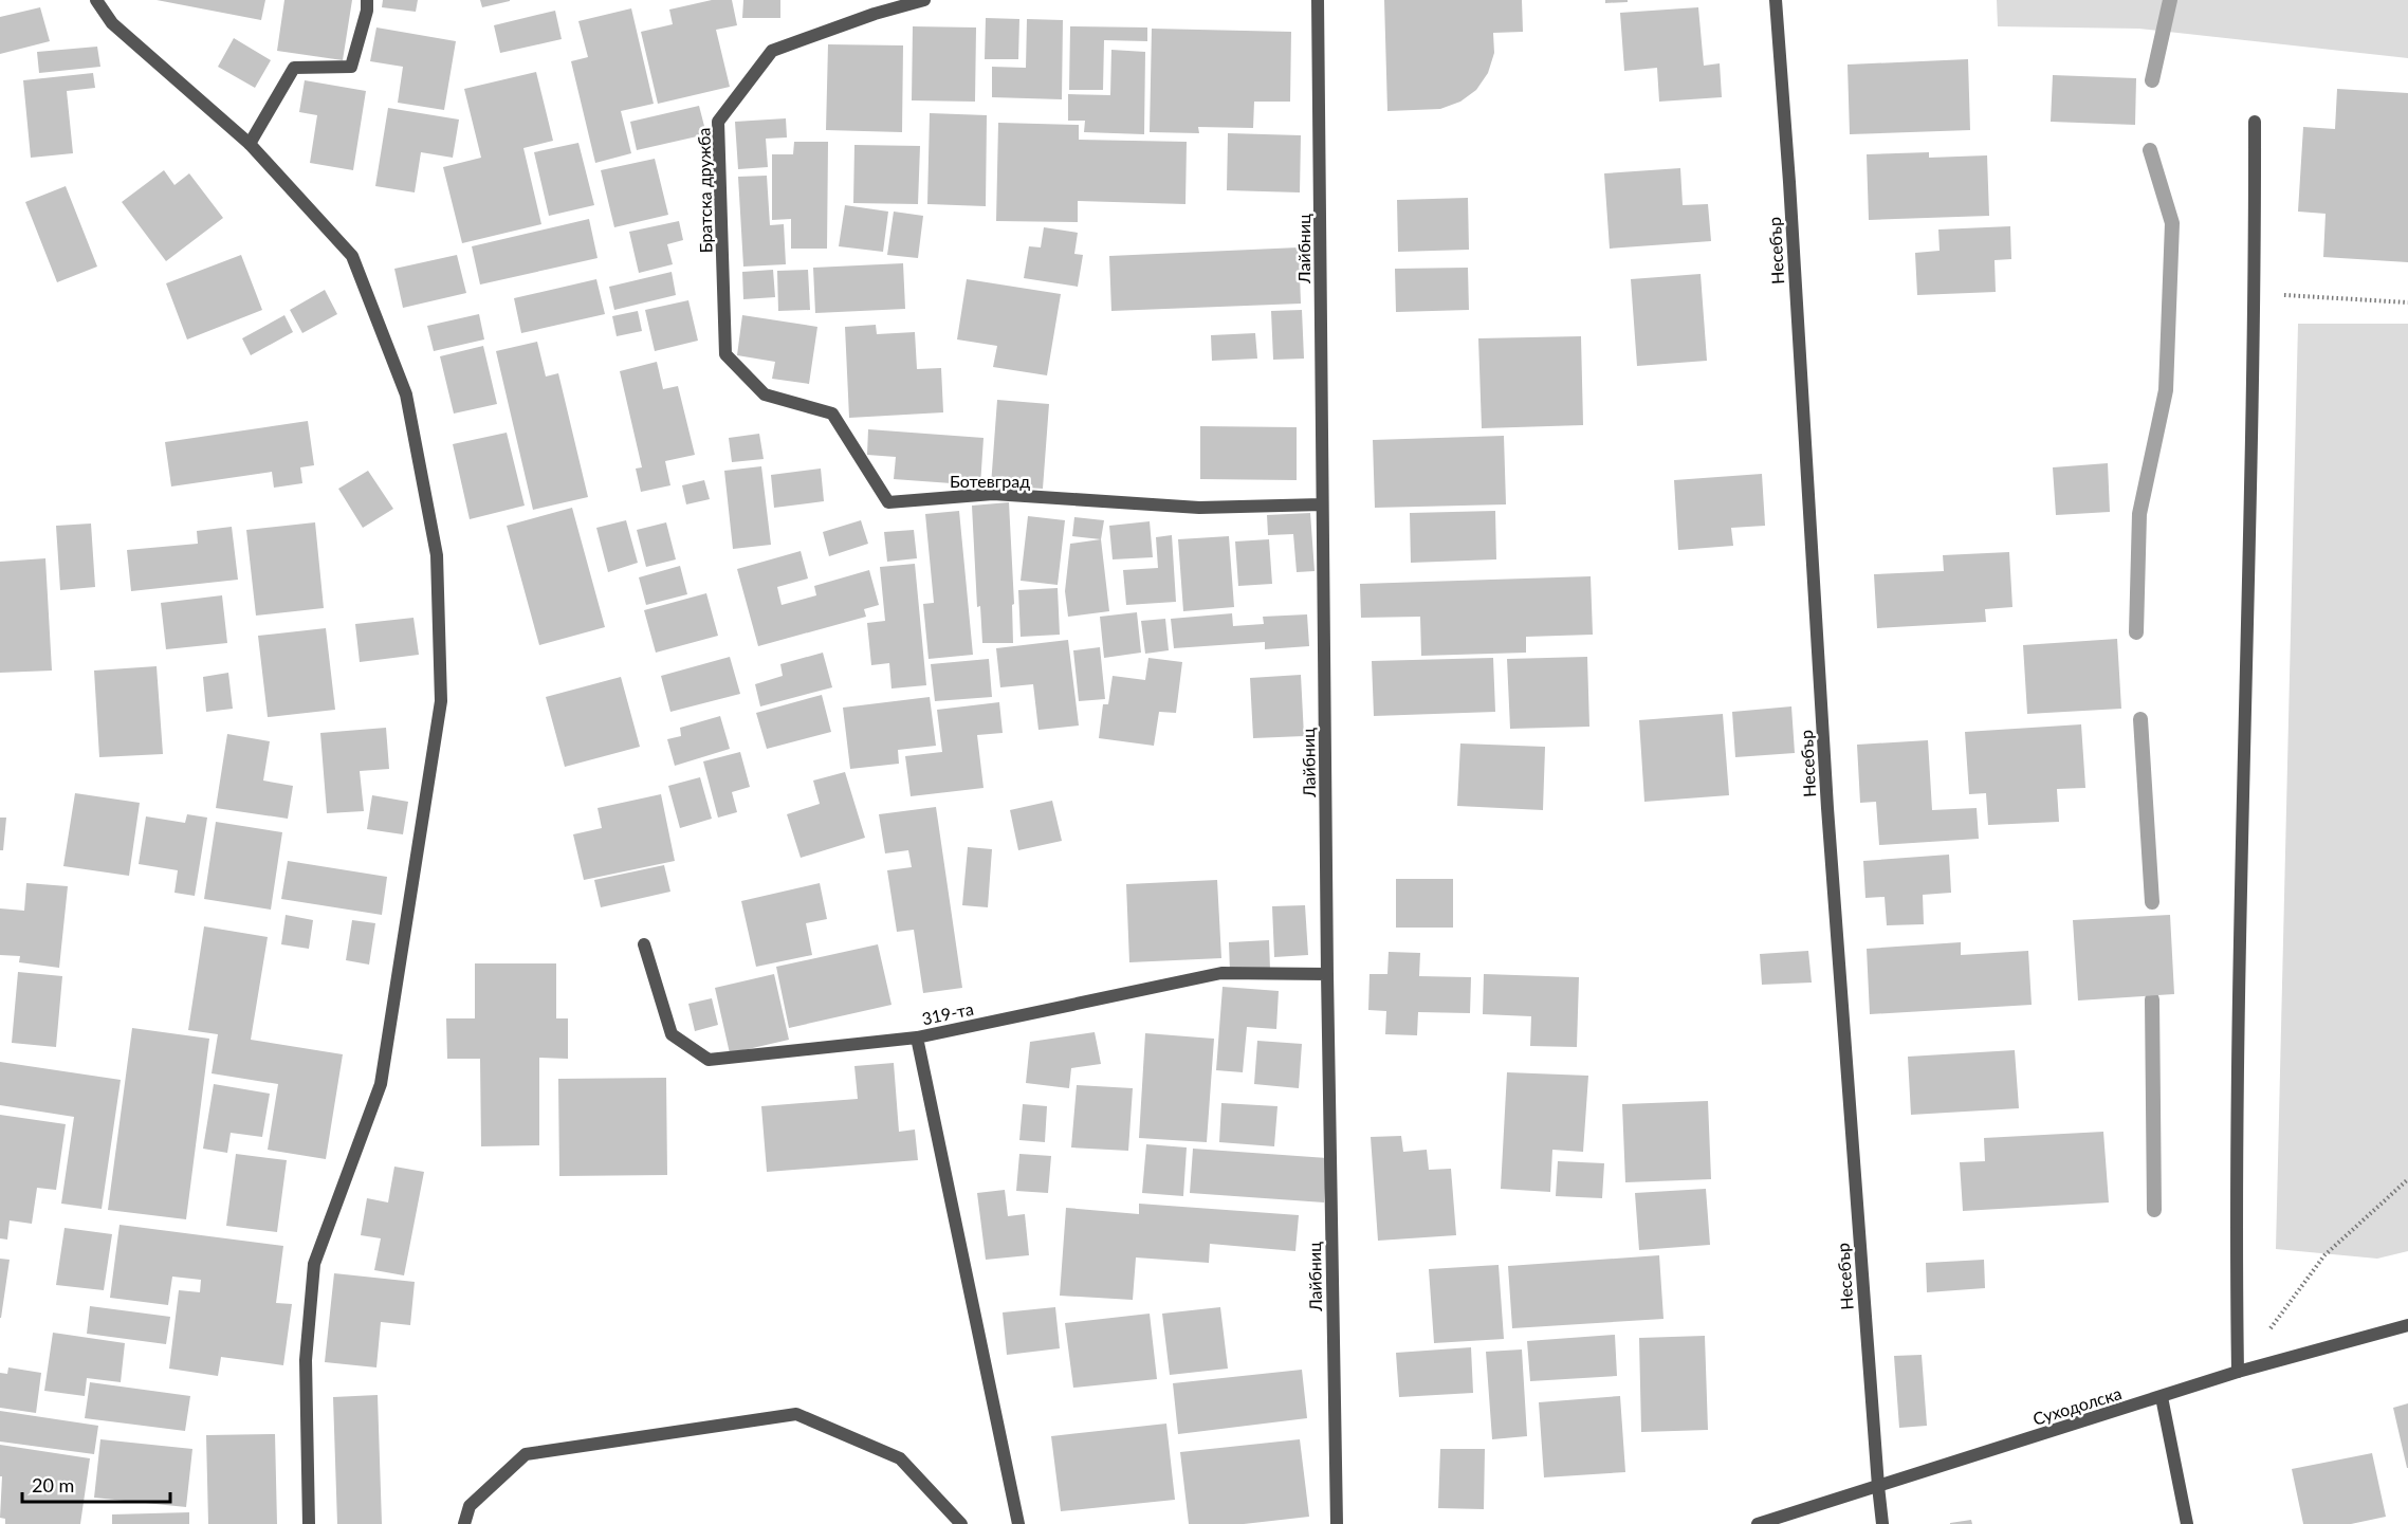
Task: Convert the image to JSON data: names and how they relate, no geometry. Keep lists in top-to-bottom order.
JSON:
{
  "streets": {
    "street": [
      "Братска дружба",
      "Лайбниц",
      "Несебър",
      "Ботевград",
      "319-та",
      "Суходолска"
    ]
  },
  "crossings": [
    ["Братска дружба", "Ботевград"],
    ["Лайбниц", "Ботевград"],
    ["Лайбниц", "319-та"],
    ["Несебър", "Суходолска"]
  ],
  "scale_bar": "20 m"
}
